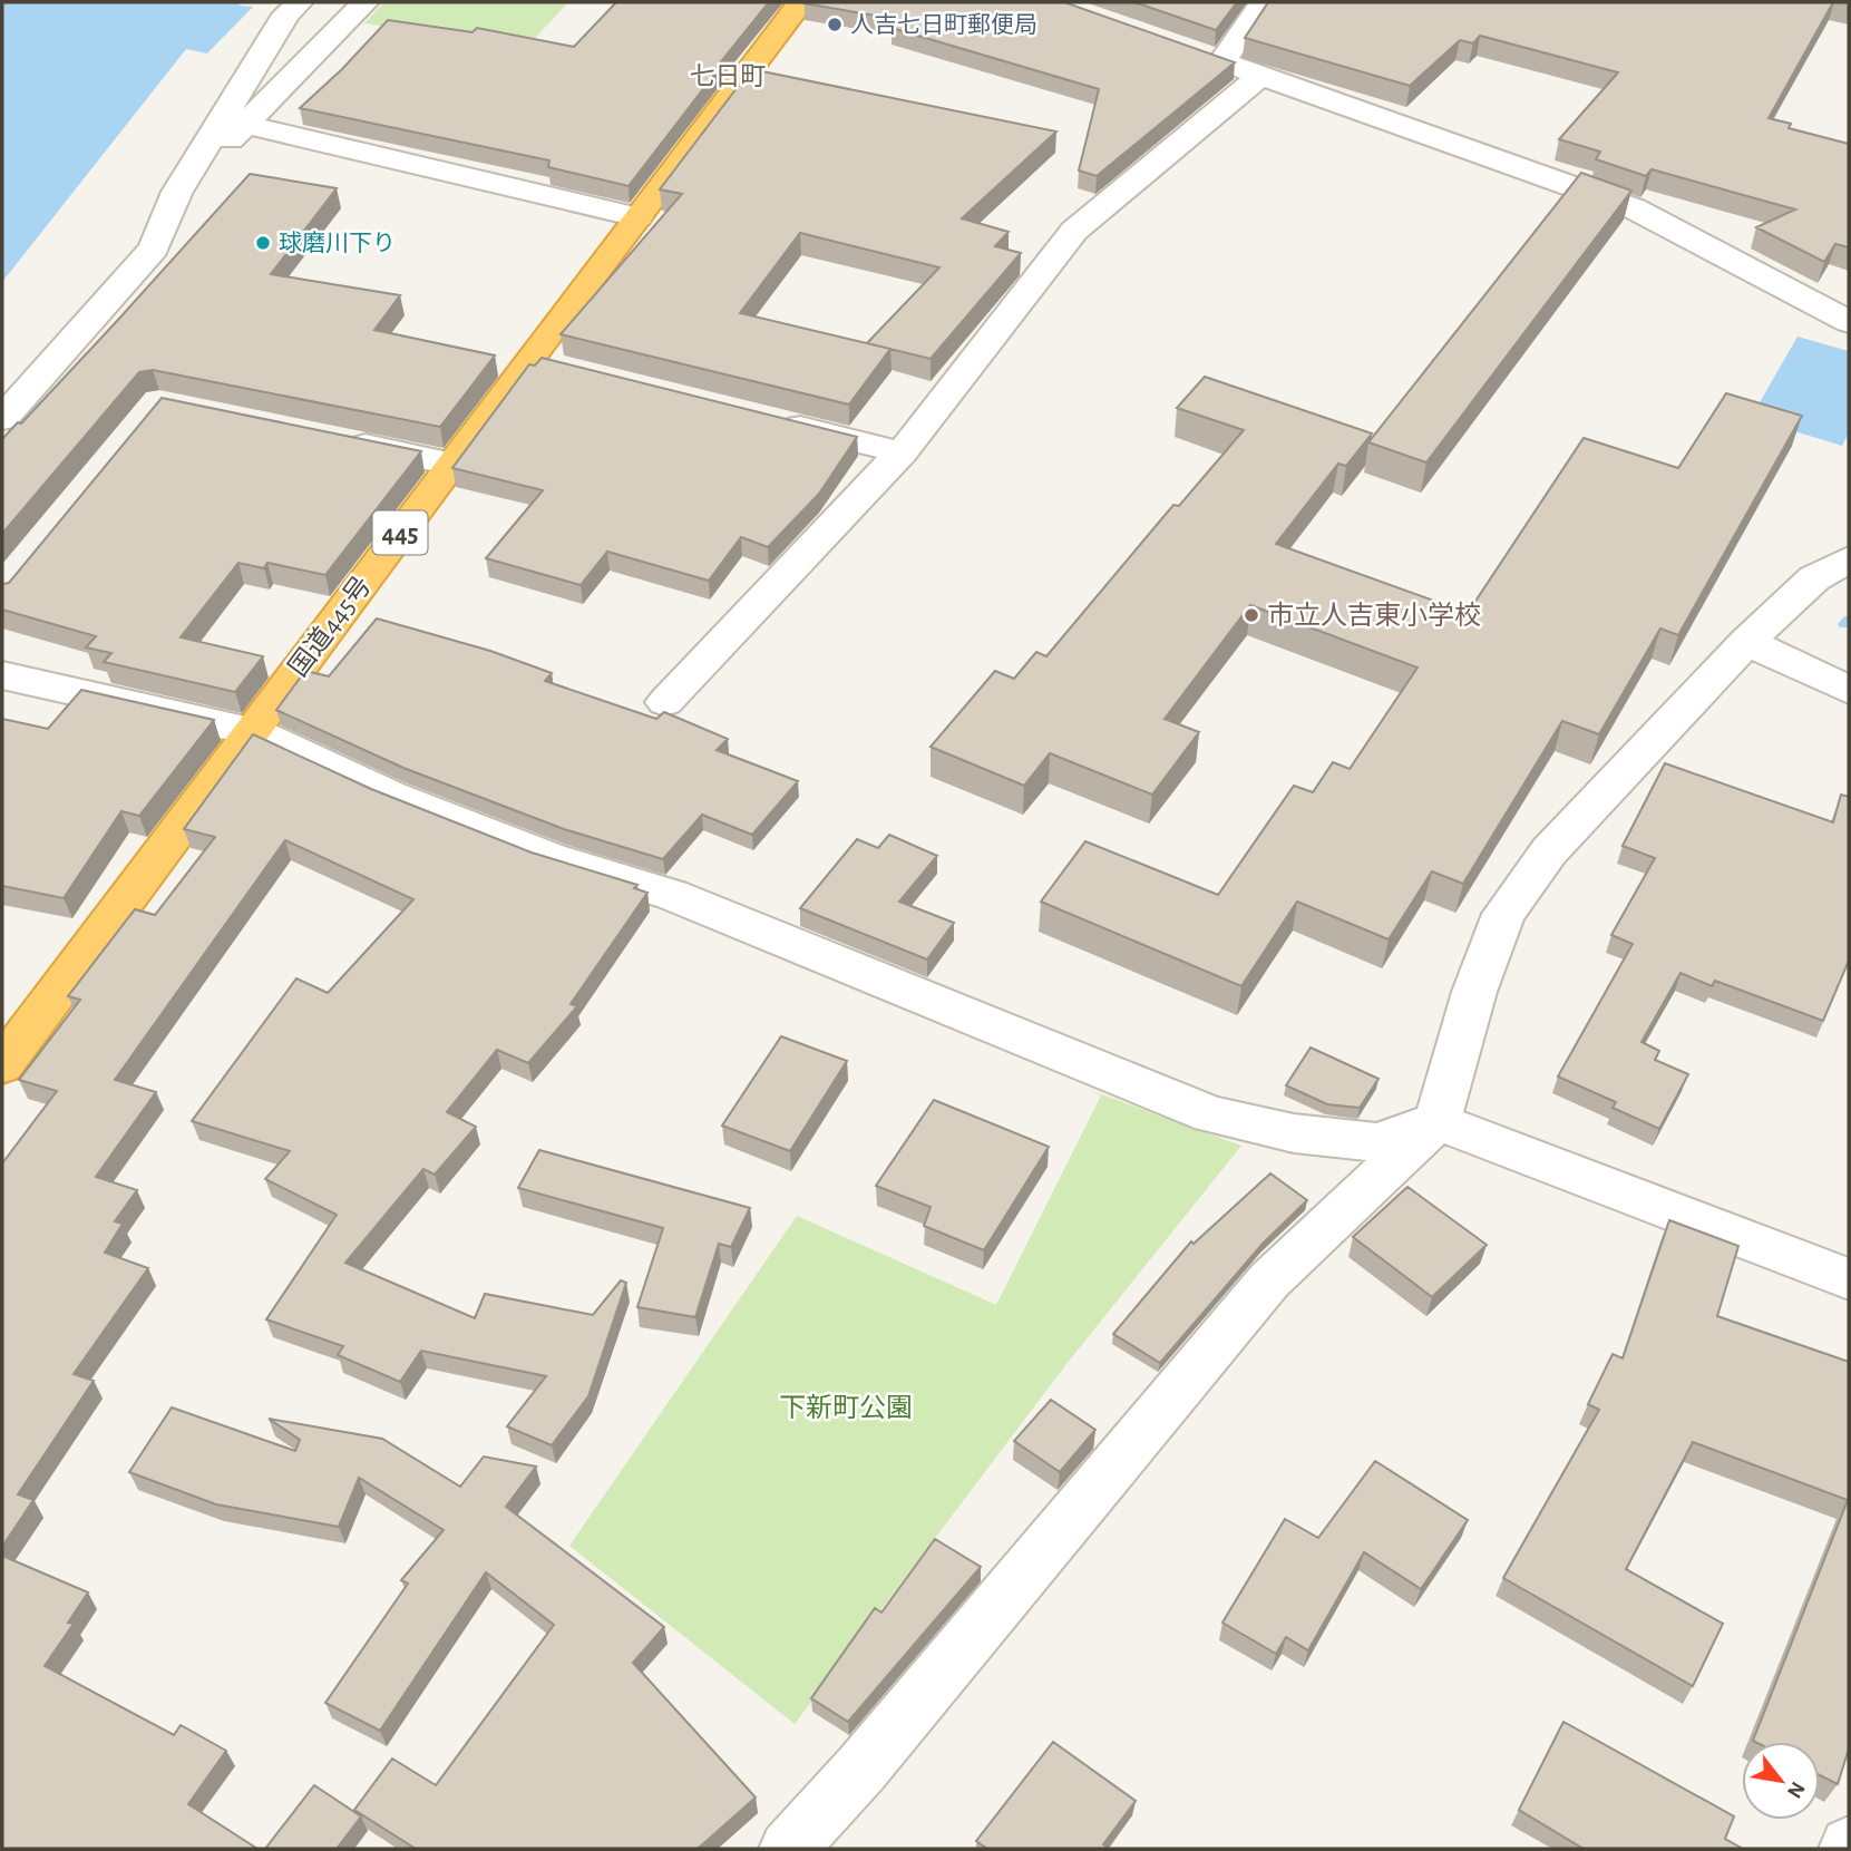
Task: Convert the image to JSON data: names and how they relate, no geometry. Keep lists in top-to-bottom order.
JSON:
{
  "streets": {
    "highway": ["445", "国道445号"]
  },
  "districts": ["七日町"],
  "parks": ["下新町公園"],
  "places": ["人吉七日町郵便局", "球磨川下り", "市立人吉東小学校"],
  "north": "bottom right"
}
